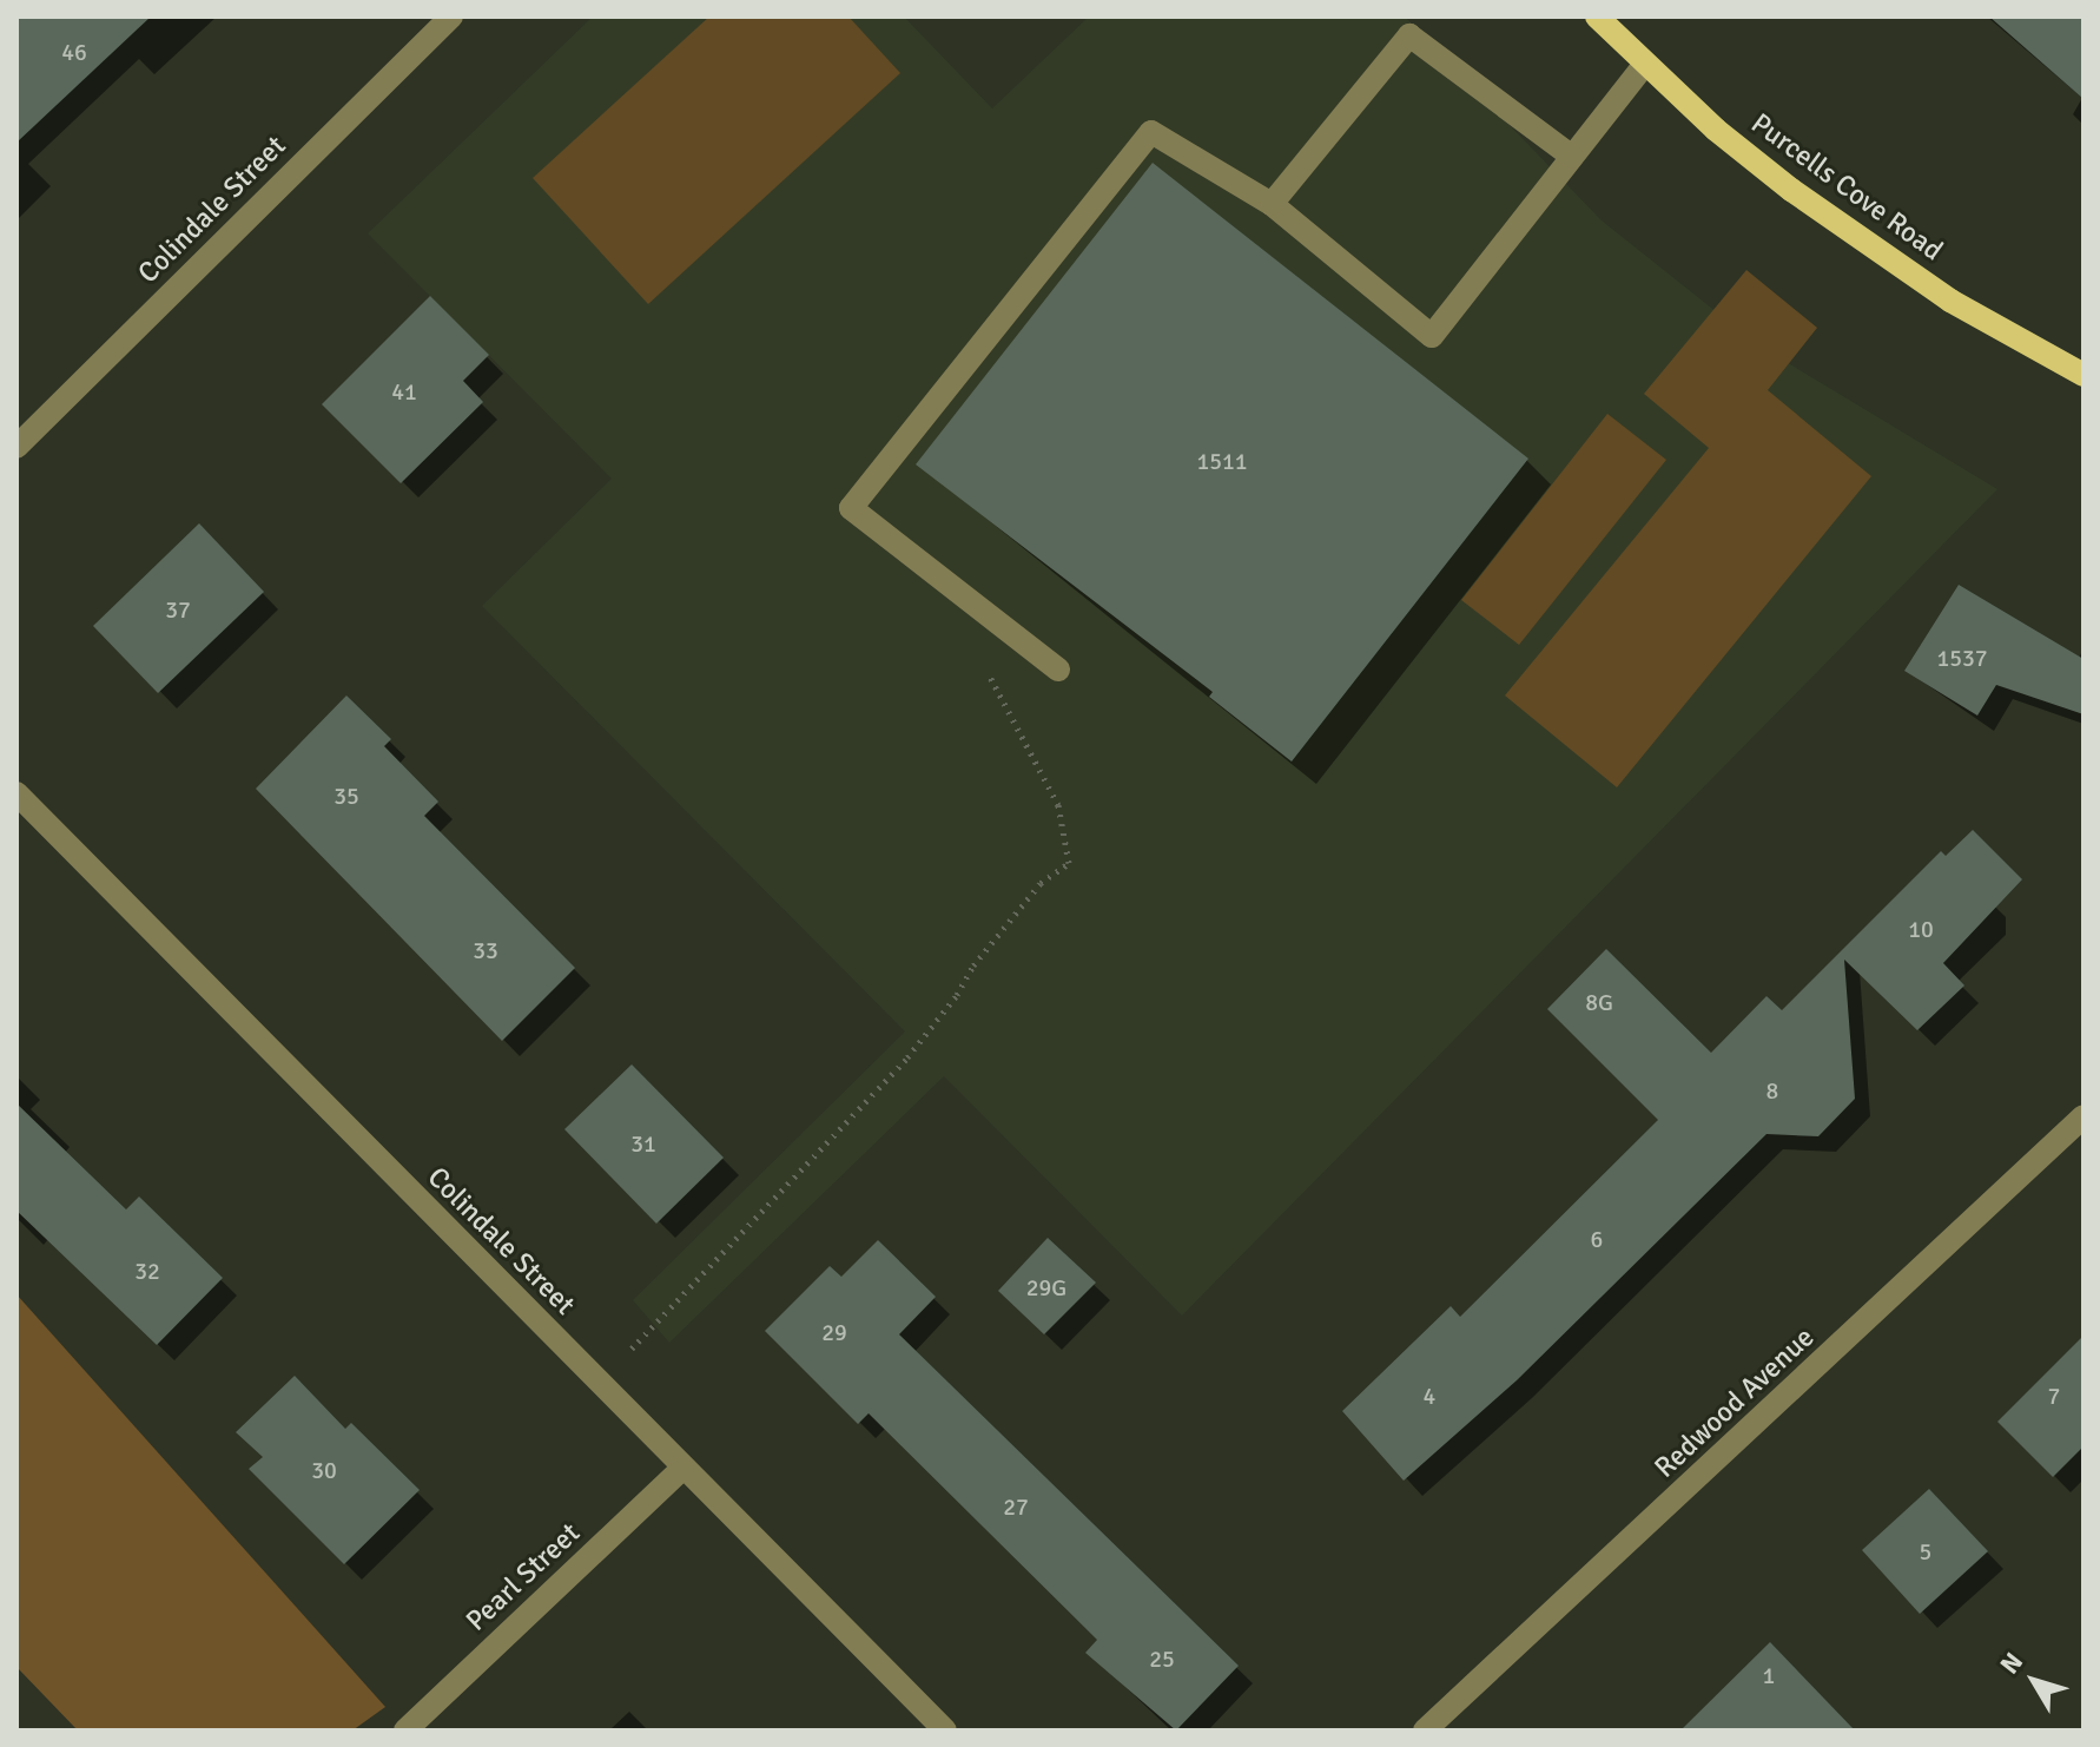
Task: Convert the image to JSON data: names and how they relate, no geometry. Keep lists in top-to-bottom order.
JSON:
{
  "streets": {
    "main road": ["Purcells Cove Road"],
    "street": ["Colindale Street", "Redwood Avenue", "Pearl Street"]
  },
  "crossings": [
    ["Colindale Street", "Pearl Street"]
  ],
  "house_numbers": [
    "46",
    "41",
    "1511",
    "37",
    "1537",
    "35",
    "10",
    "33",
    "8G",
    "8",
    "31",
    "6",
    "32",
    "29G",
    "29",
    "4",
    "7",
    "30",
    "27",
    "5",
    "25",
    "1"
  ],
  "north": "top left"
}
